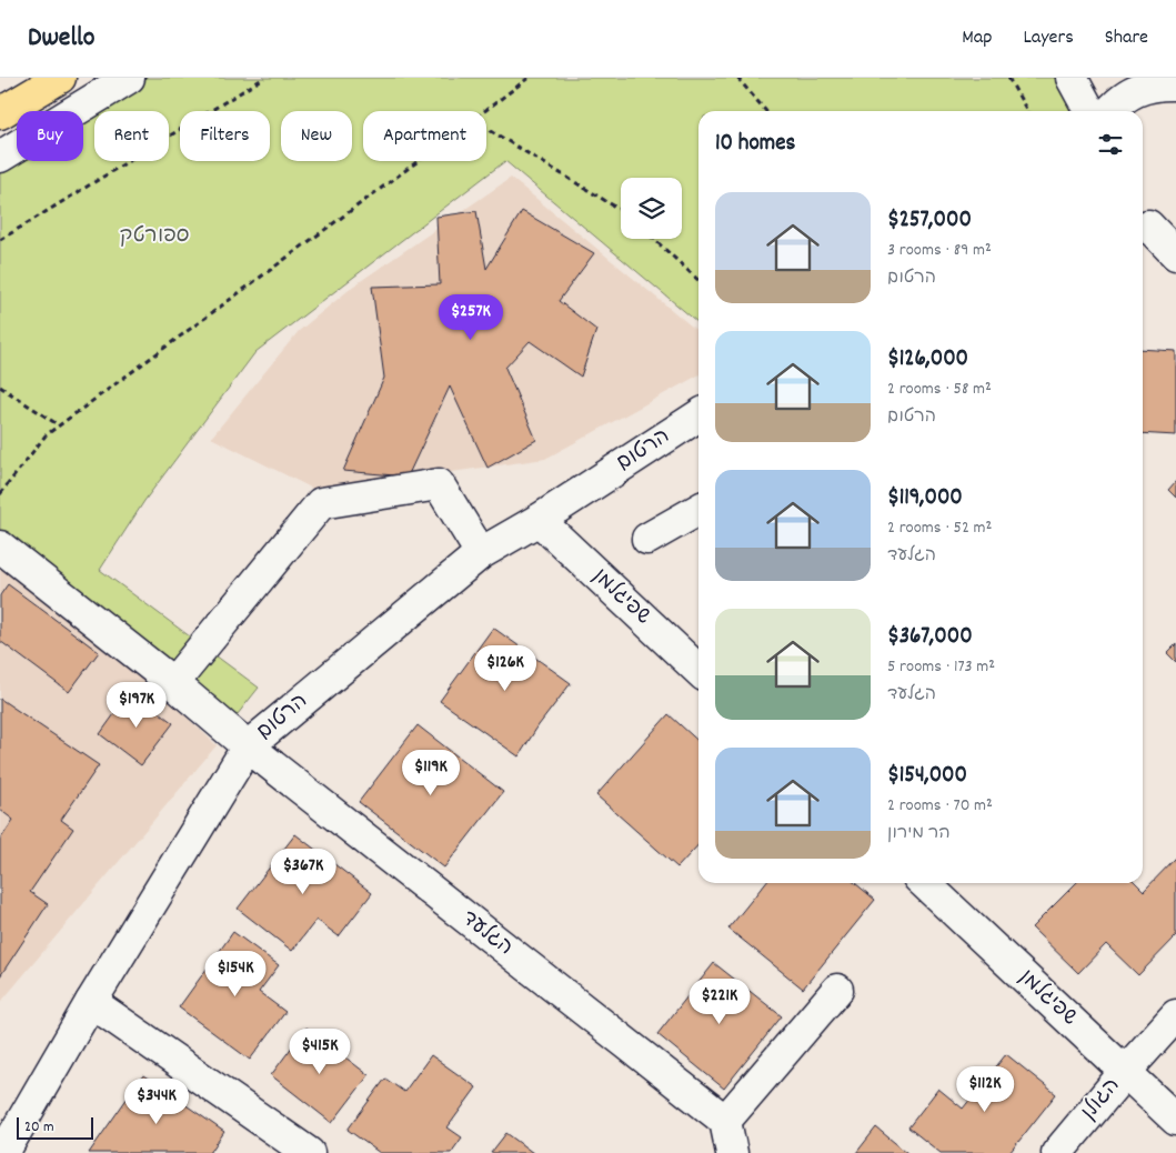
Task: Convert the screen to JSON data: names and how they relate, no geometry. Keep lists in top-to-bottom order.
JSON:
{
  "streets": {
    "street": [
      "הרטום",
      "שפיגלמן",
      "הגלעד",
      "הגולן"
    ]
  },
  "crossings": [
    ["הרטום", "שפיגלמן"],
    ["הרטום", "הגלעד"],
    ["שפיגלמן", "הגולן"]
  ],
  "parks": ["ספורטק"],
  "scale_bar": "20 m",
  "page": {
    "header": "Dwello",
    "nav": ["Map", "Layers", "Share"],
    "chip": [
      "Buy",
      "Rent",
      "Filters",
      "New",
      "Apartment"
    ],
    "heading": "10 homes",
    "list": [
      {
        "name": "$257,000",
        "note": "3 rooms · 89 m² · הרטום"
      },
      {
        "name": "$126,000",
        "note": "2 rooms · 58 m² · הרטום"
      },
      {
        "name": "$119,000",
        "note": "2 rooms · 52 m² · הגלעד"
      },
      {
        "name": "$367,000",
        "note": "5 rooms · 173 m² · הגלעד"
      },
      {
        "name": "$154,000",
        "note": "2 rooms · 70 m² · הר מירון"
      }
    ],
    "price": [
      "$257K",
      "$126K",
      "$197K",
      "$119K",
      "$367K",
      "$154K",
      "$221K",
      "$415K",
      "$112K",
      "$344K"
    ],
    "scale": "20 m"
  }
}
